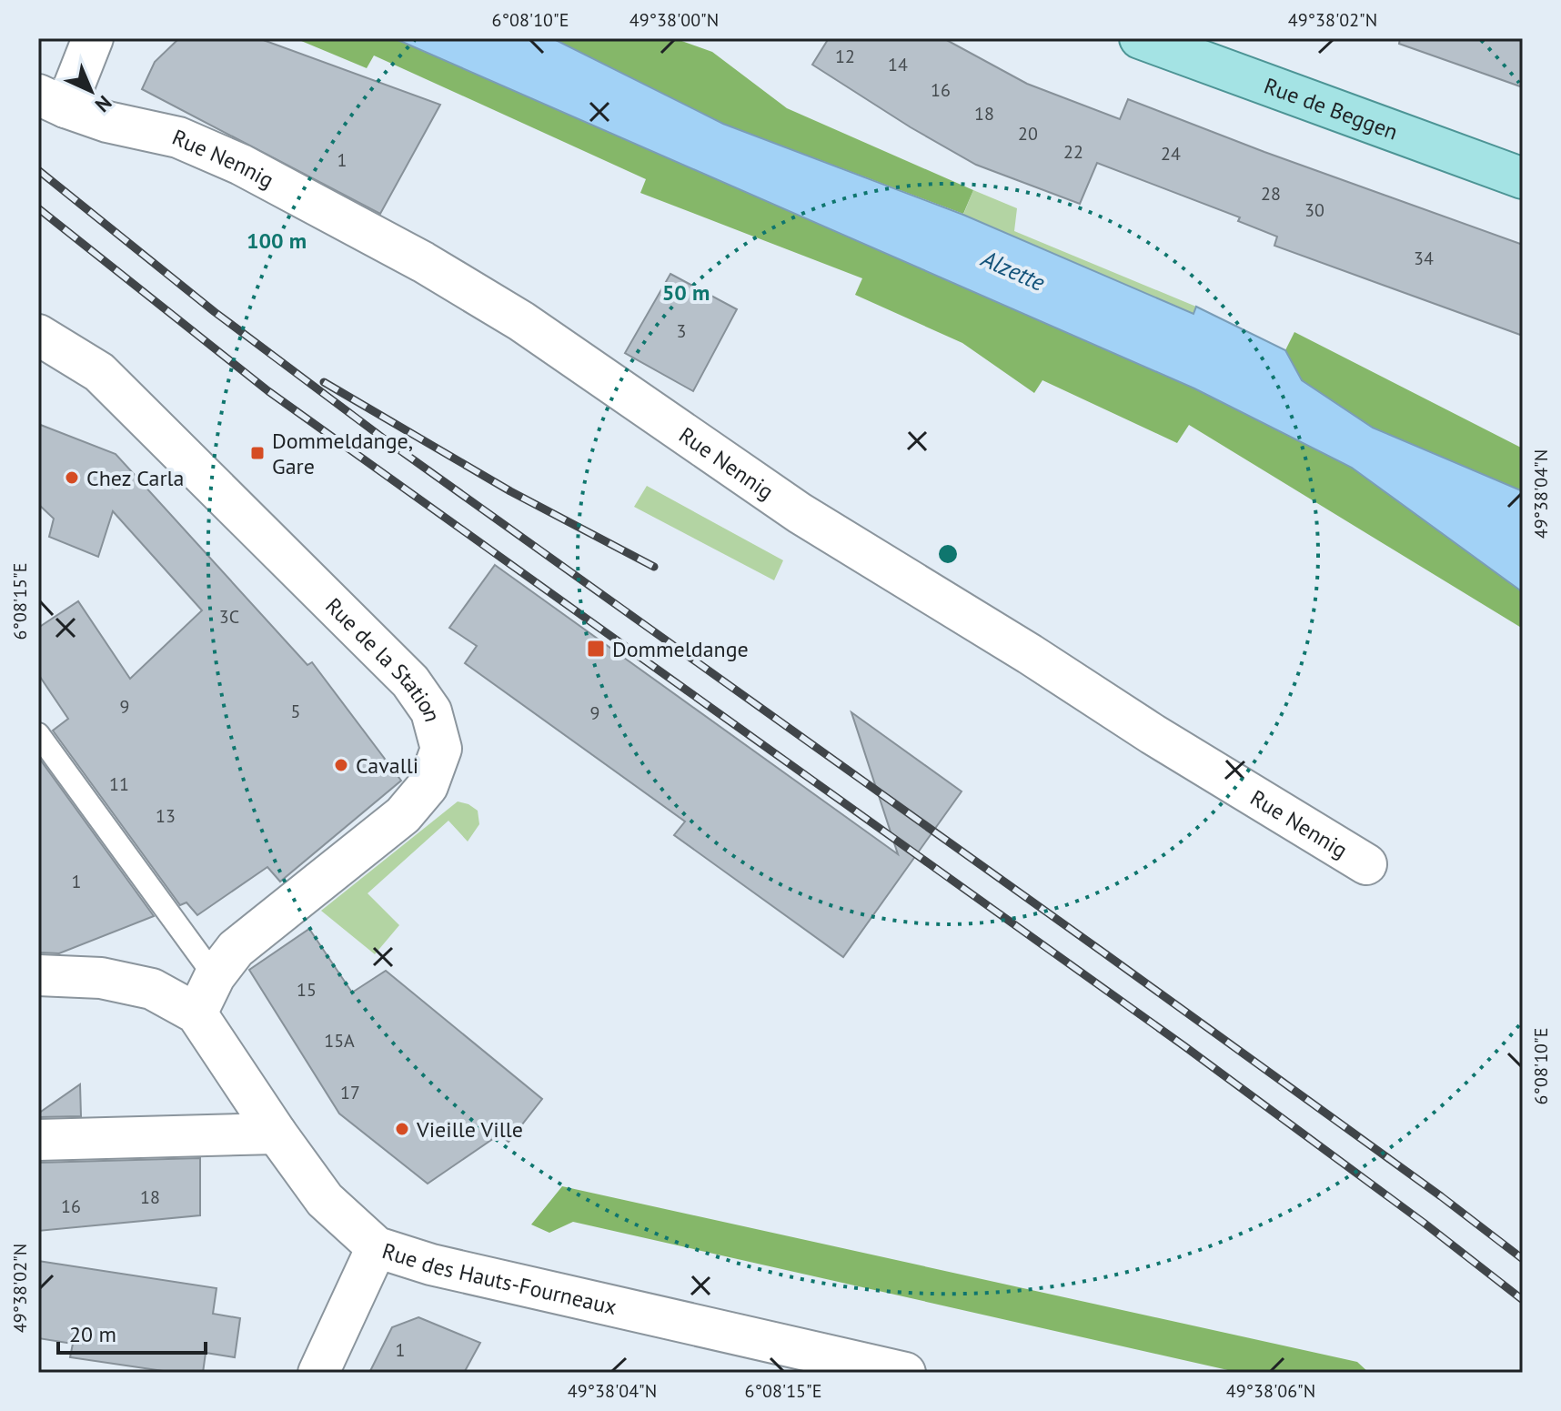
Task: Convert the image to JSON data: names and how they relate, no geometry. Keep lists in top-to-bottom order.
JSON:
{
  "streets": {
    "main road": ["Rue de Beggen"],
    "street": ["Rue Nennig", "Rue de la Station", "Rue des Hauts-Fourneaux"]
  },
  "crossings": [
    ["Rue de la Station", "Rue des Hauts-Fourneaux"]
  ],
  "water": ["Alzette"],
  "places": {
    "transit": ["Dommeldange, Gare", "Dommeldange"],
    "other": ["Chez Carla", "Cavalli", "Vieille Ville"]
  },
  "house_numbers": [
    "12",
    "14",
    "16",
    "18",
    "20",
    "22",
    "24",
    "1",
    "28",
    "30",
    "34",
    "3",
    "3C",
    "9",
    "5",
    "9",
    "11",
    "13",
    "1",
    "15",
    "15A",
    "17",
    "18",
    "16",
    "1"
  ],
  "scale_bar": "20 m",
  "north": "bottom right",
  "coordinates": [
    "6°08'10\"E",
    "49°38'00\"N",
    "49°38'02\"N",
    "49°38'04\"N",
    "6°08'15\"E",
    "49°38'06\"N"
  ],
  "rings": ["100 m", "50 m"]
}
